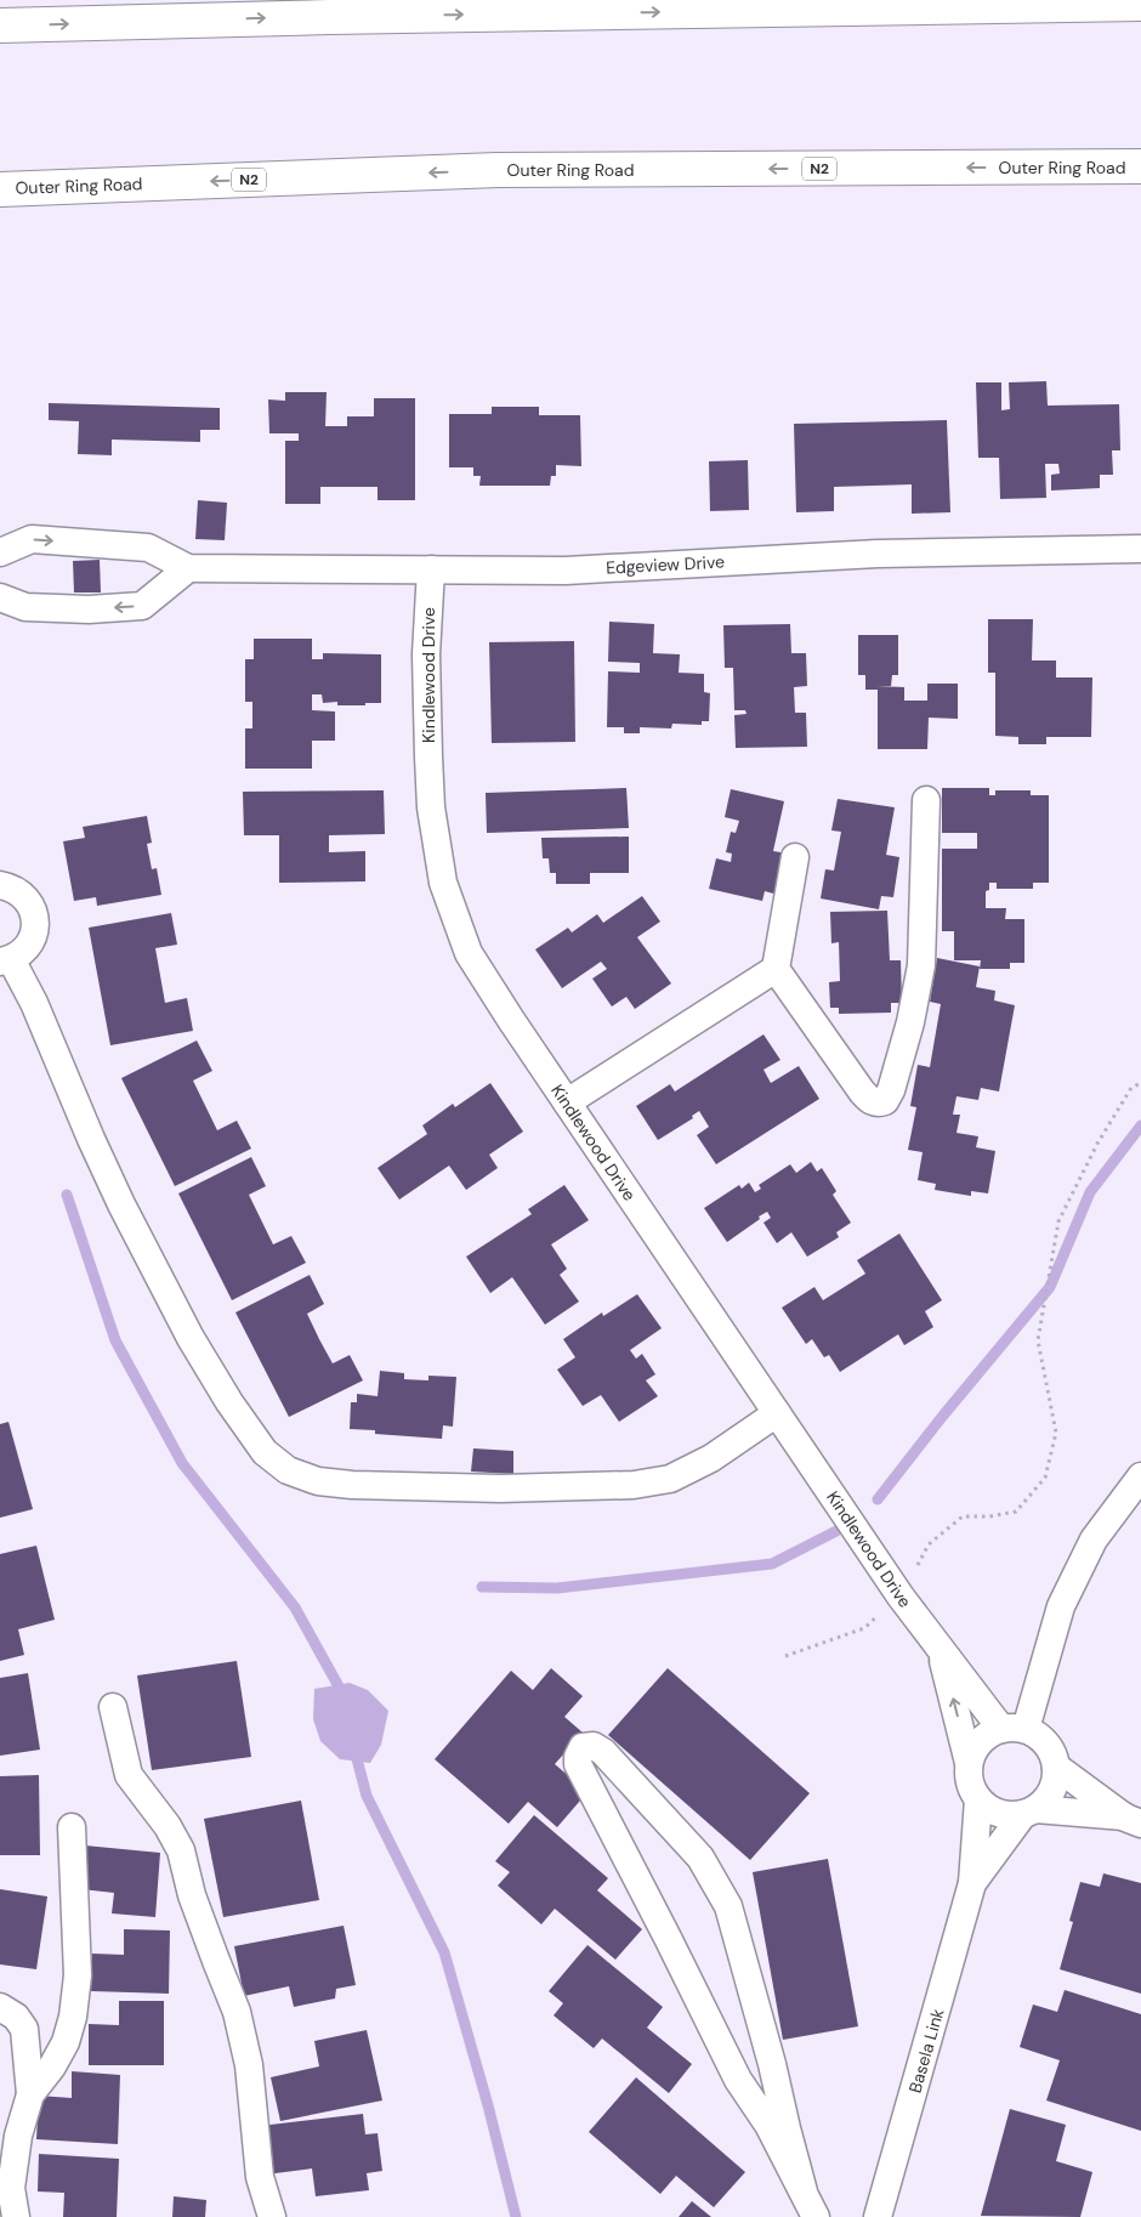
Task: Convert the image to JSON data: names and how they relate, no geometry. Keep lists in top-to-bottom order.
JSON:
{
  "streets": {
    "highway": ["Outer Ring Road", "N2"],
    "street": ["Edgeview Drive", "Kindlewood Drive", "Basela Link"]
  },
  "crossings": [
    ["Edgeview Drive", "Kindlewood Drive"],
    ["Kindlewood Drive", "Basela Link"]
  ]
}
